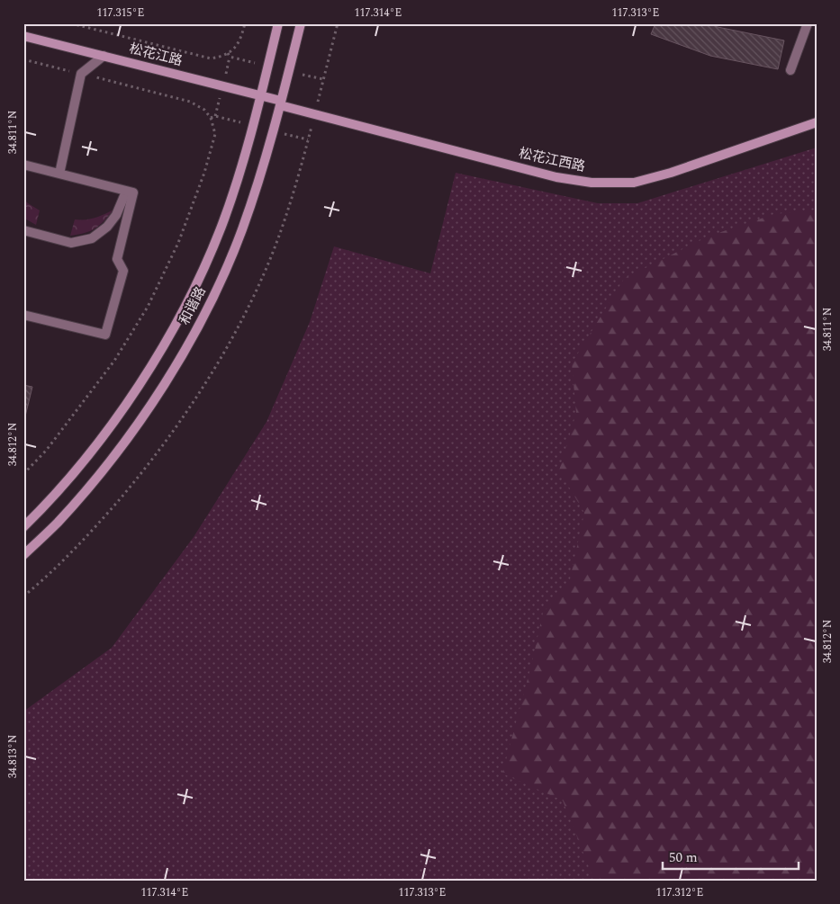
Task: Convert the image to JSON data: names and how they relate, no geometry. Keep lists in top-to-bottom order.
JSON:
{
  "streets": {
    "main road": ["松花江路", "松花江西路", "和谐路"]
  },
  "crossings": [
    ["松花江路", "松花江西路"],
    ["松花江路", "和谐路"],
    ["松花江西路", "和谐路"]
  ],
  "scale_bar": "50 m",
  "coordinates": [
    "117.315°E",
    "117.314°E",
    "117.313°E",
    "34.811°N",
    "34.812°N",
    "34.813°N",
    "117.312°E"
  ]
}
